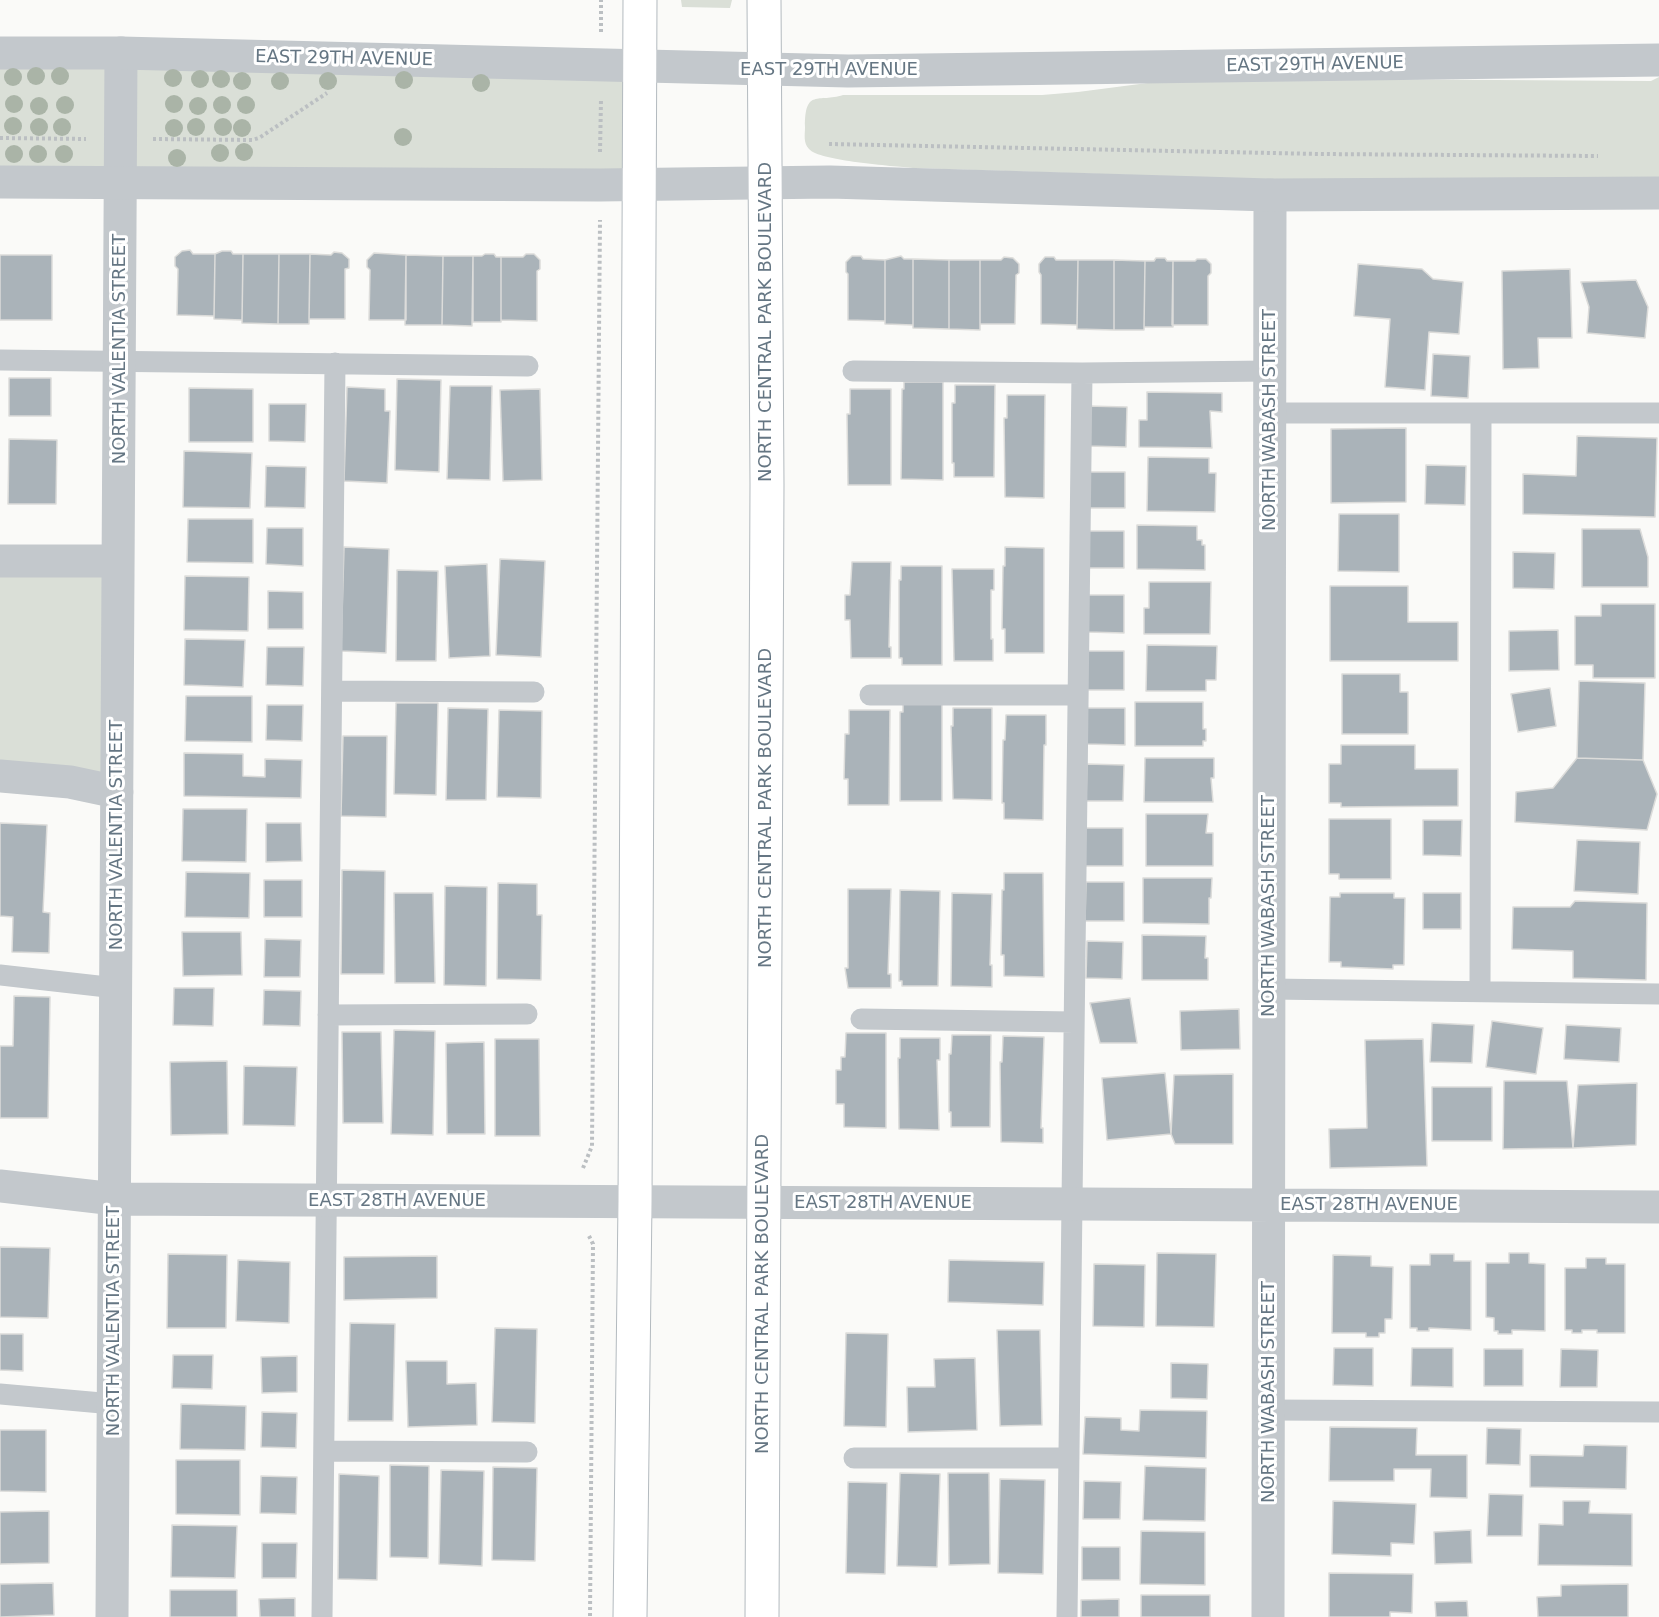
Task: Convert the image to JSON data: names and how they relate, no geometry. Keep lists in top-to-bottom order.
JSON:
{
  "streets": {
    "main road": ["NORTH CENTRAL PARK BOULEVARD"],
    "street": [
      "EAST 29TH AVENUE",
      "NORTH VALENTIA STREET",
      "NORTH WABASH STREET",
      "EAST 28TH AVENUE"
    ]
  },
  "crossings": [
    ["EAST 29TH AVENUE", "NORTH CENTRAL PARK BOULEVARD"],
    ["EAST 29TH AVENUE", "NORTH VALENTIA STREET"],
    ["NORTH CENTRAL PARK BOULEVARD", "EAST 28TH AVENUE"],
    ["NORTH VALENTIA STREET", "EAST 28TH AVENUE"],
    ["NORTH WABASH STREET", "EAST 28TH AVENUE"]
  ]
}
